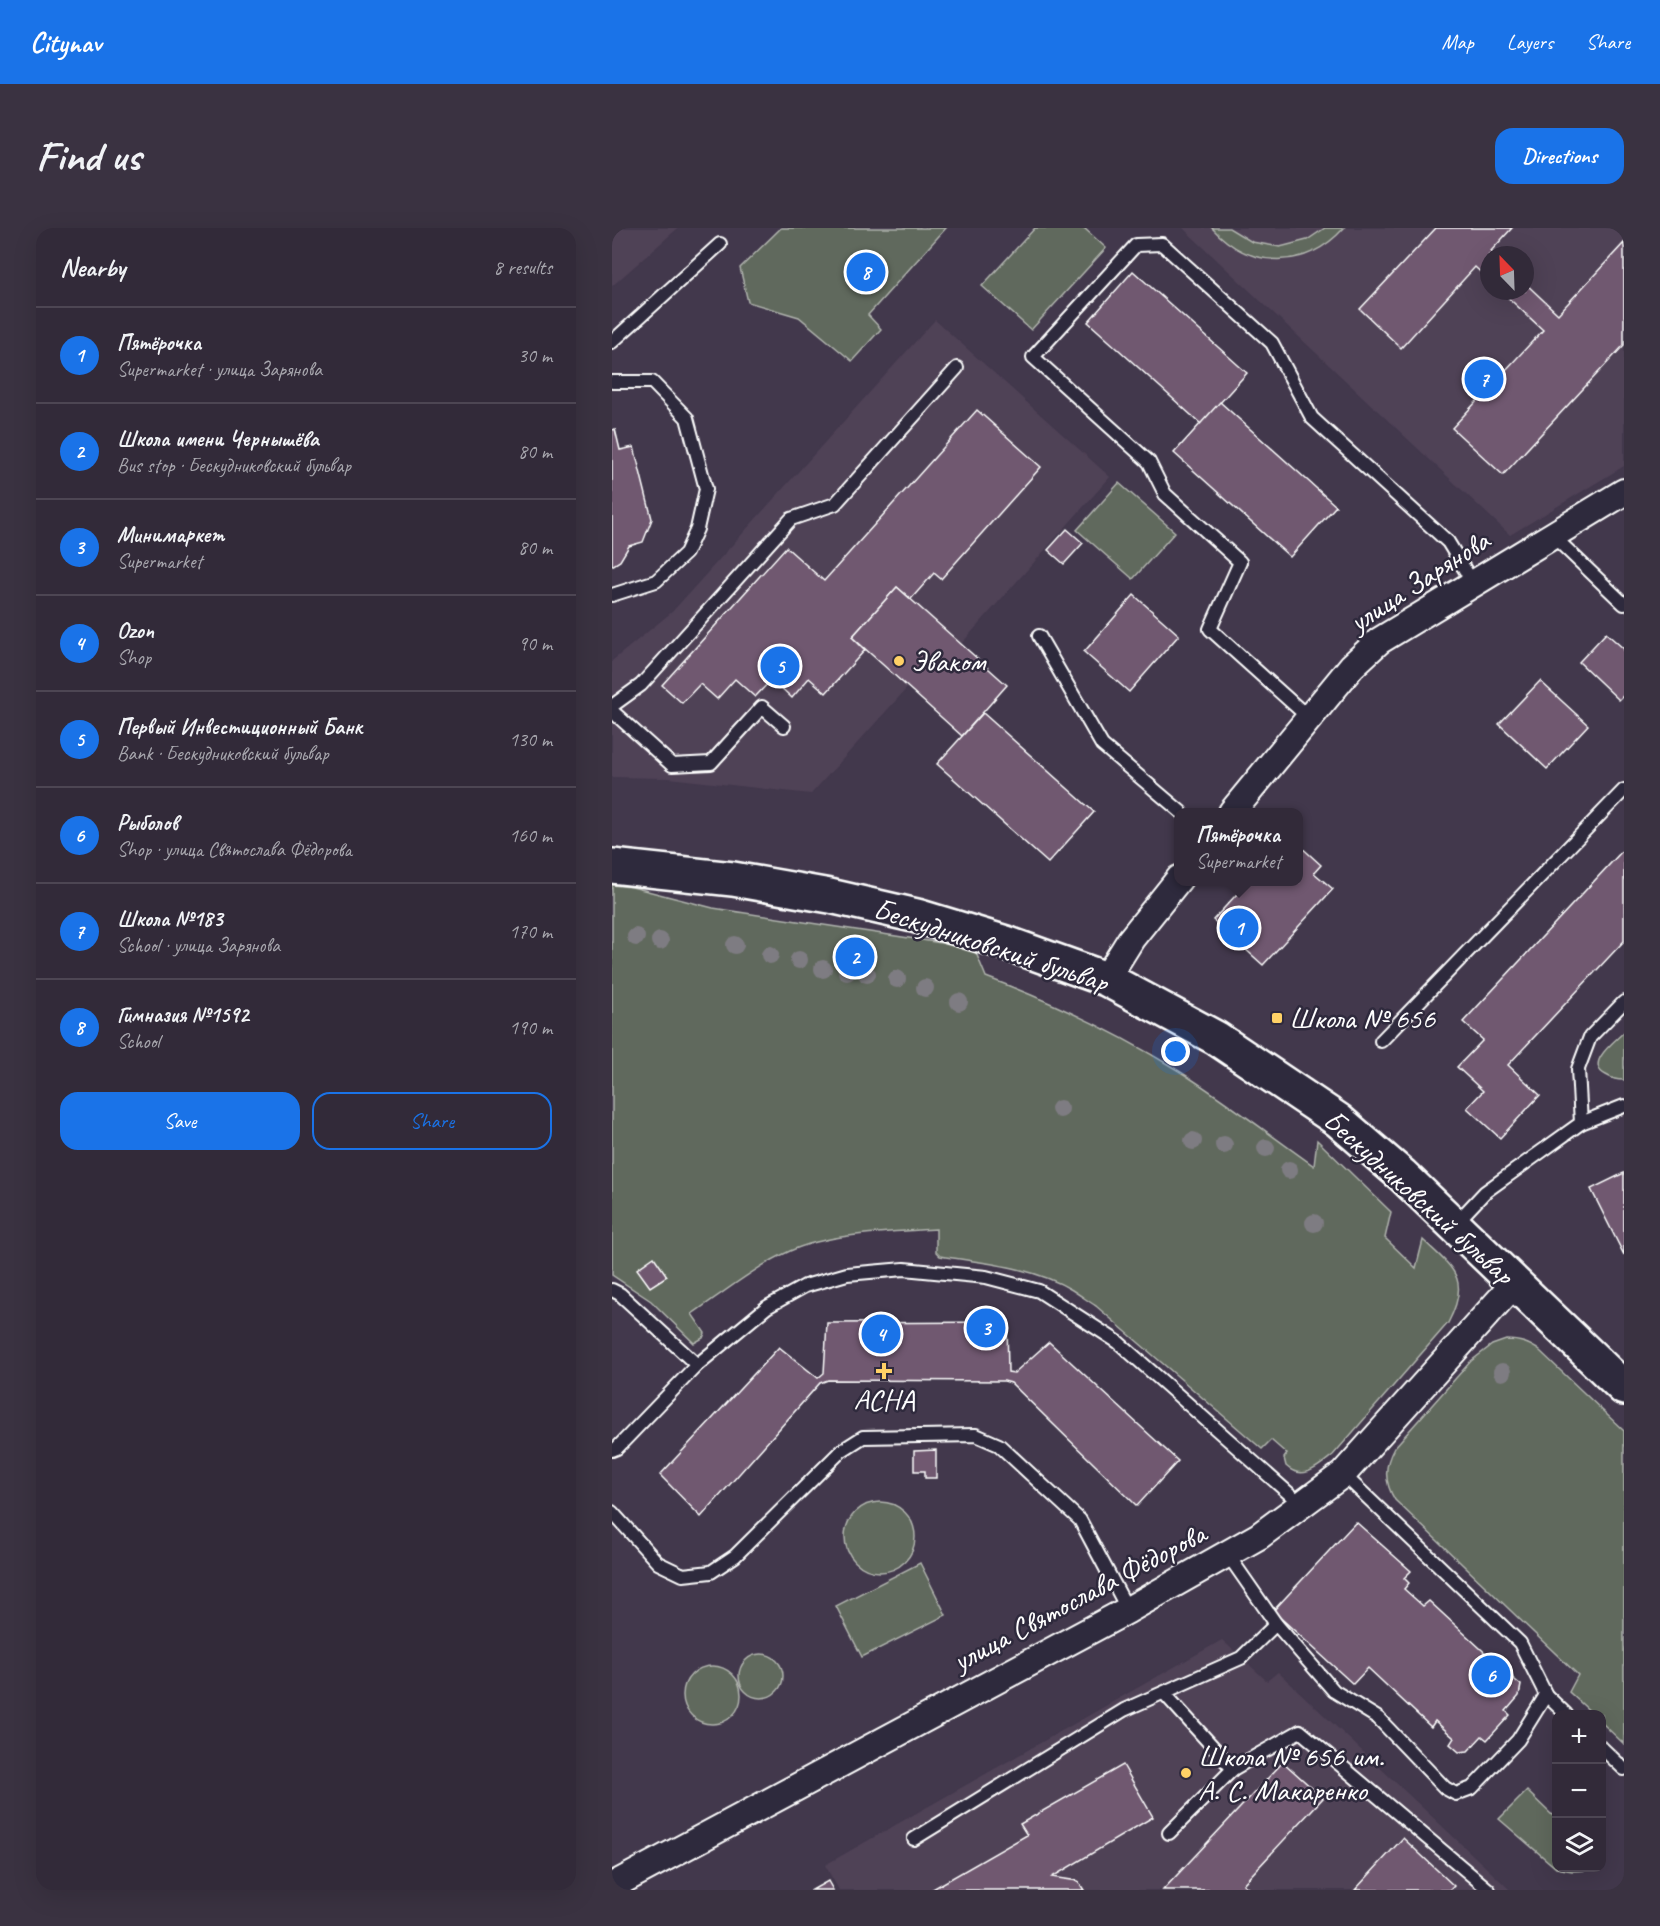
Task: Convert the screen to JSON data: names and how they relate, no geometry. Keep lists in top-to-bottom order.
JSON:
{
  "streets": {
    "street": ["улица Зарянова", "Бескудниковский бульвар", "улица Святослава Фёдорова"]
  },
  "crossings": [
    ["Бескудниковский бульвар", "улица Святослава Фёдорова"]
  ],
  "places": {
    "other": ["Эваком", "Школа № 656 им. А. С. Макаренко"],
    "transit": ["Школа № 656"],
    "health": ["АСНА"]
  },
  "north": "top left",
  "page": {
    "header": "Citynav",
    "nav": ["Map", "Layers", "Share"],
    "buttons": [
      "Directions",
      ["Save", "Share"]
    ],
    "title": "Find us",
    "heading": ["Nearby", "8 results"],
    "pins": [
      "8",
      "7",
      "5",
      "1",
      "2",
      "3",
      "4",
      "6"
    ],
    "list": [
      {
        "mark": "1",
        "name": "Пятёрочка",
        "note": "Supermarket · улица Зарянова",
        "value": "30 m"
      },
      {
        "mark": "2",
        "name": "Школа имени Чернышёва",
        "note": "Bus stop · Бескудниковский бульвар",
        "value": "80 m"
      },
      {
        "mark": "3",
        "name": "Минимаркет",
        "note": "Supermarket",
        "value": "80 m"
      },
      {
        "mark": "4",
        "name": "Ozon",
        "note": "Shop",
        "value": "90 m"
      },
      {
        "mark": "5",
        "name": "Первый Инвестиционный Банк",
        "note": "Bank · Бескудниковский бульвар",
        "value": "130 m"
      },
      {
        "mark": "6",
        "name": "Рыболов",
        "note": "Shop · улица Святослава Фёдорова",
        "value": "160 m"
      },
      {
        "mark": "7",
        "name": "Школа №183",
        "note": "School · улица Зарянова",
        "value": "170 m"
      },
      {
        "mark": "8",
        "name": "Гимназия №1592",
        "note": "School",
        "value": "190 m"
      }
    ],
    "popup": ["Пятёрочка", "Supermarket"],
    "map_buttons": ["+", "−"]
  }
}
